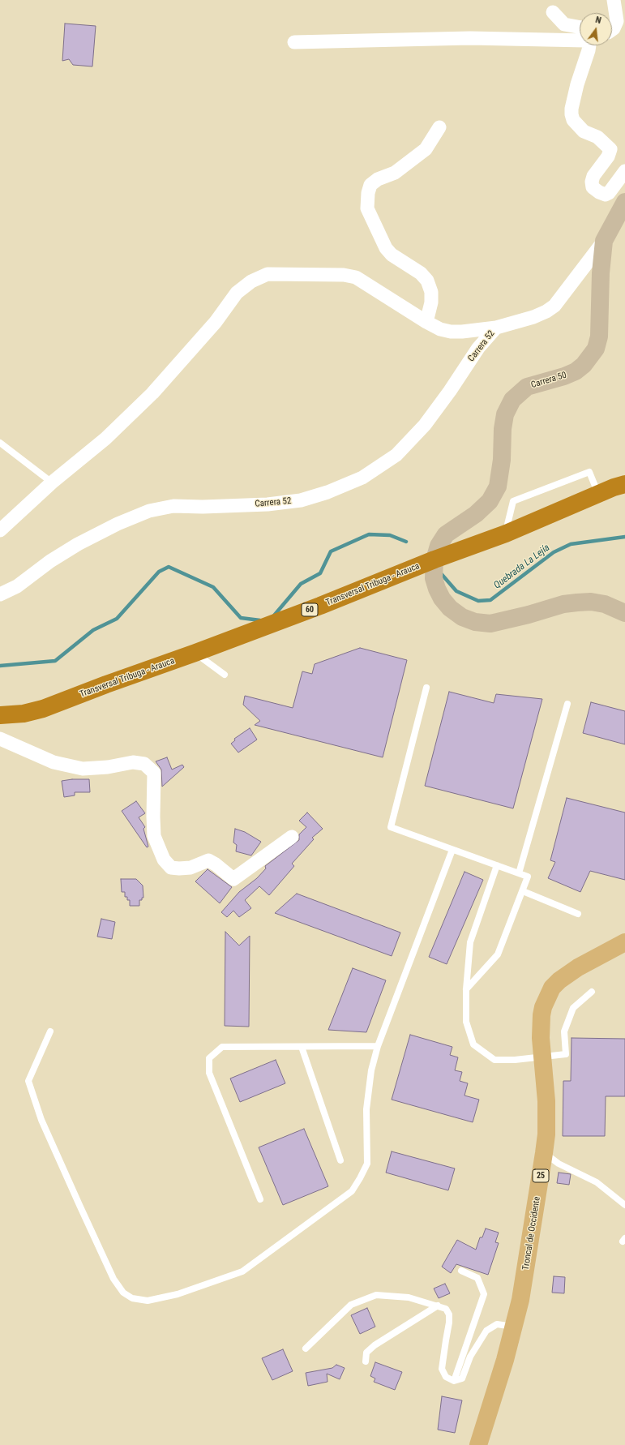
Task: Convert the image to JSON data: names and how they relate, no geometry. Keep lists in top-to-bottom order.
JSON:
{
  "streets": {
    "highway": ["Transversal Tribuga - Arauca", "60"],
    "main road": ["Carrera 50", "25", "Troncal de Occidente"],
    "street": ["Carrera 52"]
  },
  "crossings": [
    ["Carrera 50", "Transversal Tribuga - Arauca"]
  ],
  "water": ["Quebrada La Lejía"],
  "north": "top"
}
